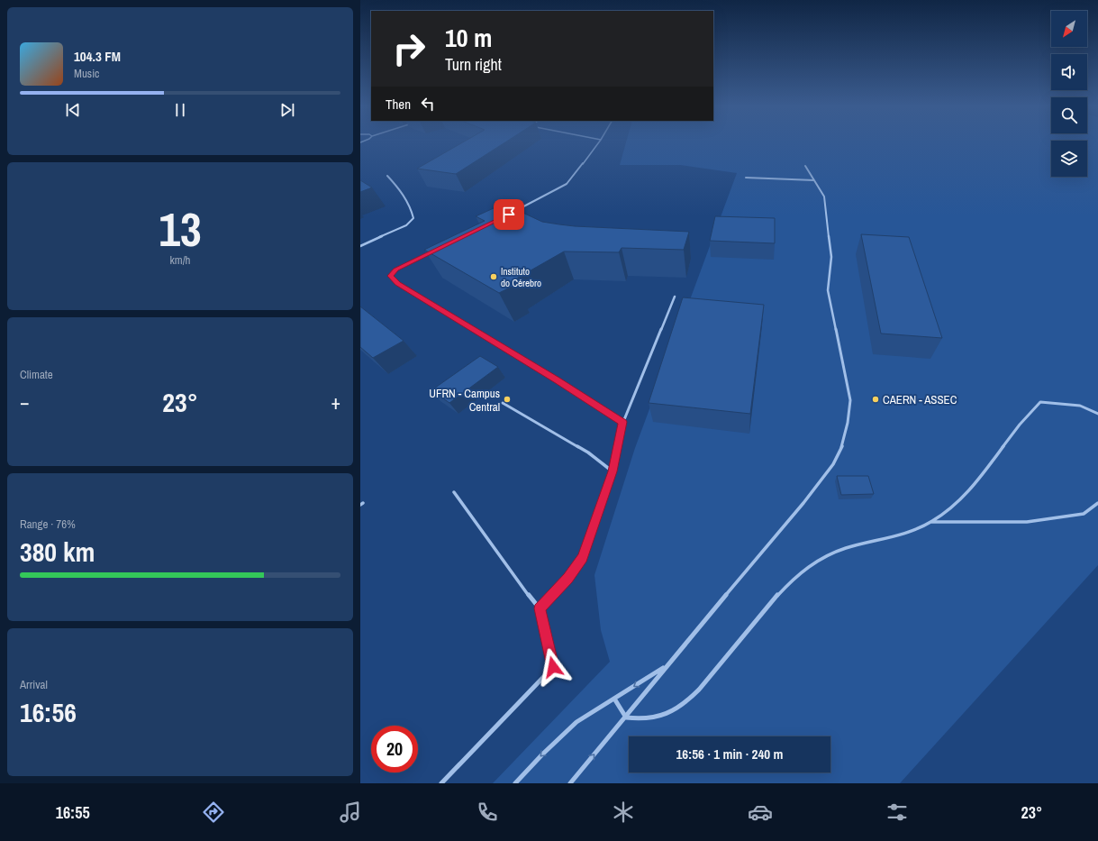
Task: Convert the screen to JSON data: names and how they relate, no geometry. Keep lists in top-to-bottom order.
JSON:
{
  "places": ["Instituto do Cérebro", "UFRN - Campus Central", "CAERN - ASSEC"],
  "north": "bottom left",
  "page": {
    "turn": ["10 m", "Turn right"],
    "song": ["104.3 FM", "Music"],
    "then": "Then",
    "tile": [
      ["13", "km/h"],
      "Climate",
      ["Range · 76%", "380 km"],
      ["Arrival", "16:56"]
    ],
    "heat": ["−", "23°", "+"],
    "limit": "20",
    "trip": "16:56 · 1 min · 240 m",
    "tabs": ["16:55", "23°"]
  }
}
